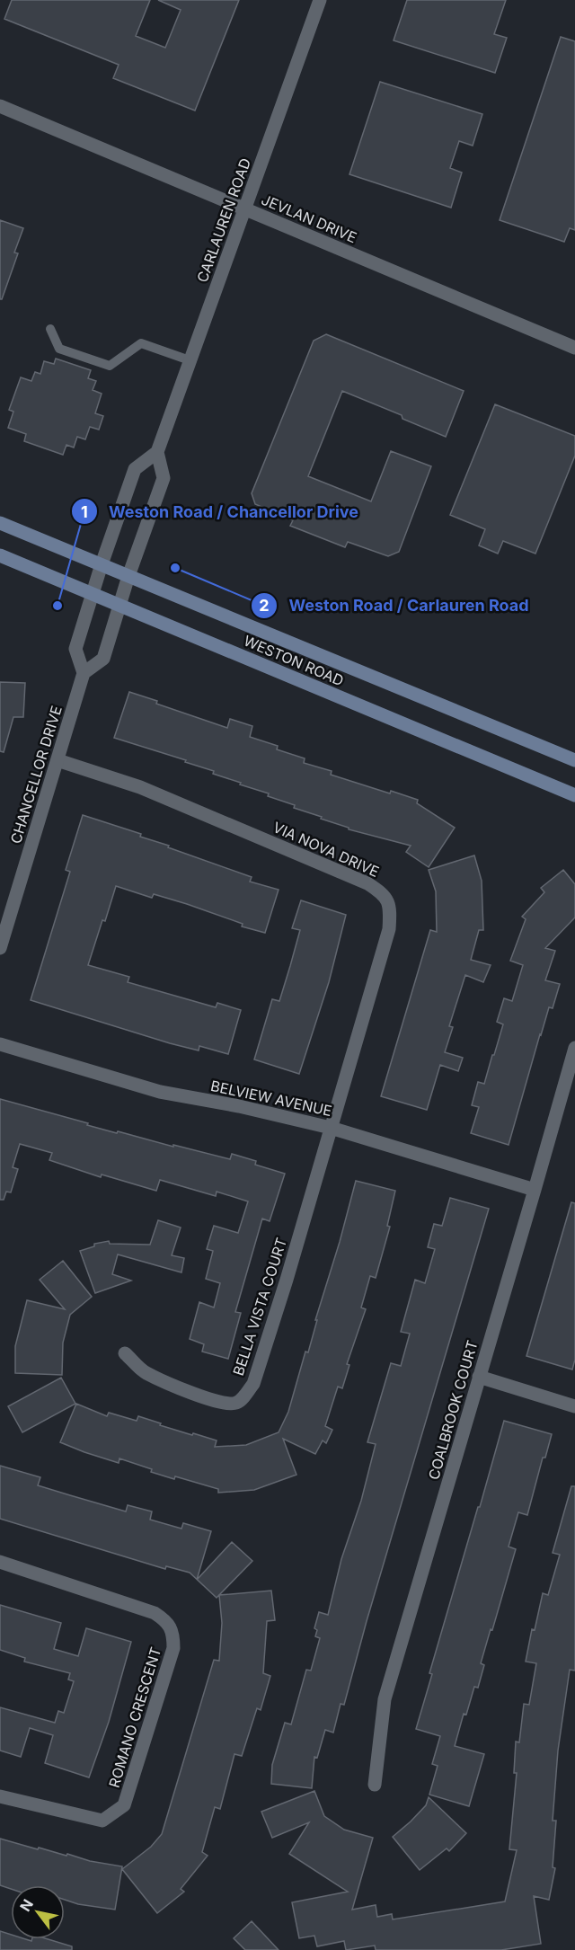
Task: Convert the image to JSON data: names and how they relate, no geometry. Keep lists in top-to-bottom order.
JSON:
{
  "streets": {
    "main road": ["WESTON ROAD"],
    "street": [
      "JEVLAN DRIVE",
      "CARLAUREN ROAD",
      "CHANCELLOR DRIVE",
      "VIA NOVA DRIVE",
      "BELVIEW AVENUE",
      "BELLA VISTA COURT",
      "COALBROOK COURT",
      "ROMANO CRESCENT"
    ]
  },
  "crossings": [
    ["JEVLAN DRIVE", "CARLAUREN ROAD"],
    ["CHANCELLOR DRIVE", "VIA NOVA DRIVE"],
    ["VIA NOVA DRIVE", "BELVIEW AVENUE"],
    ["VIA NOVA DRIVE", "BELLA VISTA COURT"],
    ["BELVIEW AVENUE", "BELLA VISTA COURT"],
    ["BELVIEW AVENUE", "COALBROOK COURT"]
  ],
  "places": ["Weston Road / Carlauren Road", "Weston Road / Chancellor Drive"],
  "north": "top left"
}
